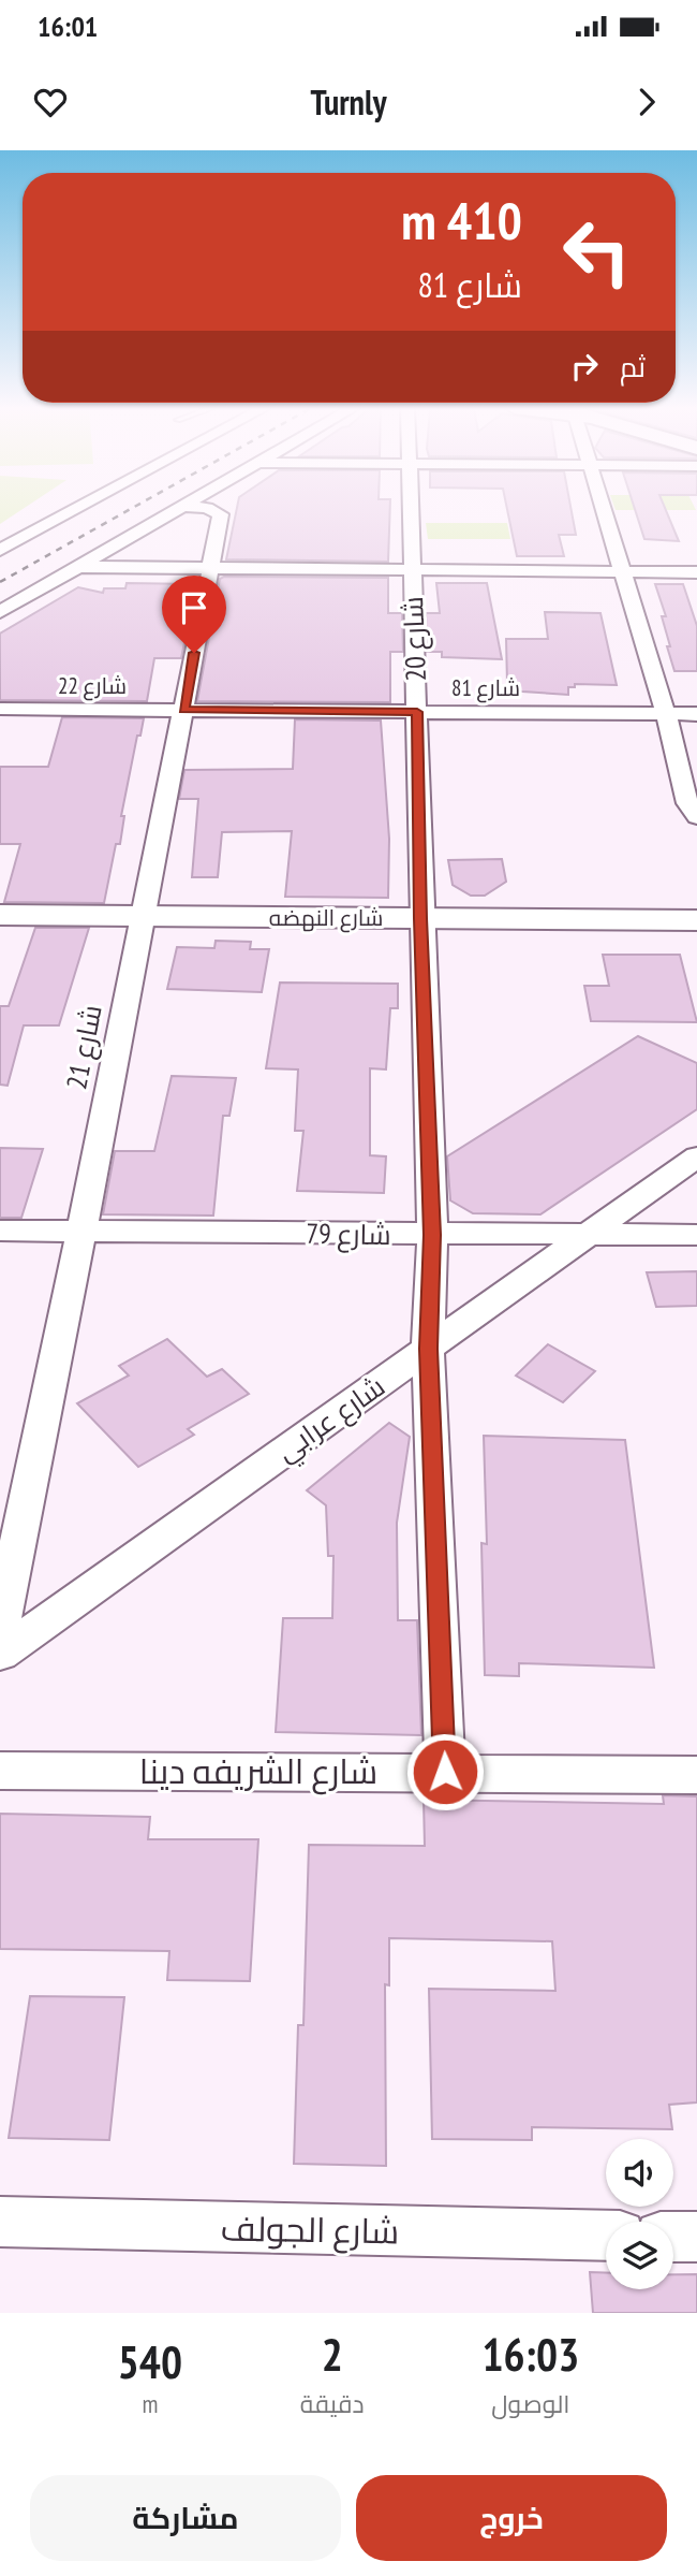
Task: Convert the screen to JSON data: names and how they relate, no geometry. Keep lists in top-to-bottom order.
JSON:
{
  "streets": {
    "street": [
      "شارع 20",
      "شارع 22",
      "شارع 81",
      "شارع النهضه",
      "شارع 21",
      "شارع 79",
      "شارع عرابي",
      "شارع الشريفه دينا",
      "شارع الجولف"
    ]
  },
  "crossings": [
    ["شارع 20", "شارع 81"],
    ["شارع 20", "شارع النهضه"],
    ["شارع 20", "شارع 79"],
    ["شارع 20", "شارع عرابي"],
    ["شارع 20", "شارع الشريفه دينا"],
    ["شارع 22", "شارع 81"],
    ["شارع 22", "شارع 21"],
    ["شارع 81", "شارع 21"],
    ["شارع النهضه", "شارع 21"],
    ["شارع 21", "شارع 79"],
    ["شارع 79", "شارع عرابي"]
  ],
  "page": {
    "status": "16:01",
    "header": "Turnly",
    "turn": ["410 m", "شارع 81"],
    "then": "ثم",
    "eta": [
      "16:03",
      "الوصول",
      "2",
      "دقيقة",
      "540",
      "m"
    ],
    "buttons": ["خروج", "مشاركة"]
  }
}
